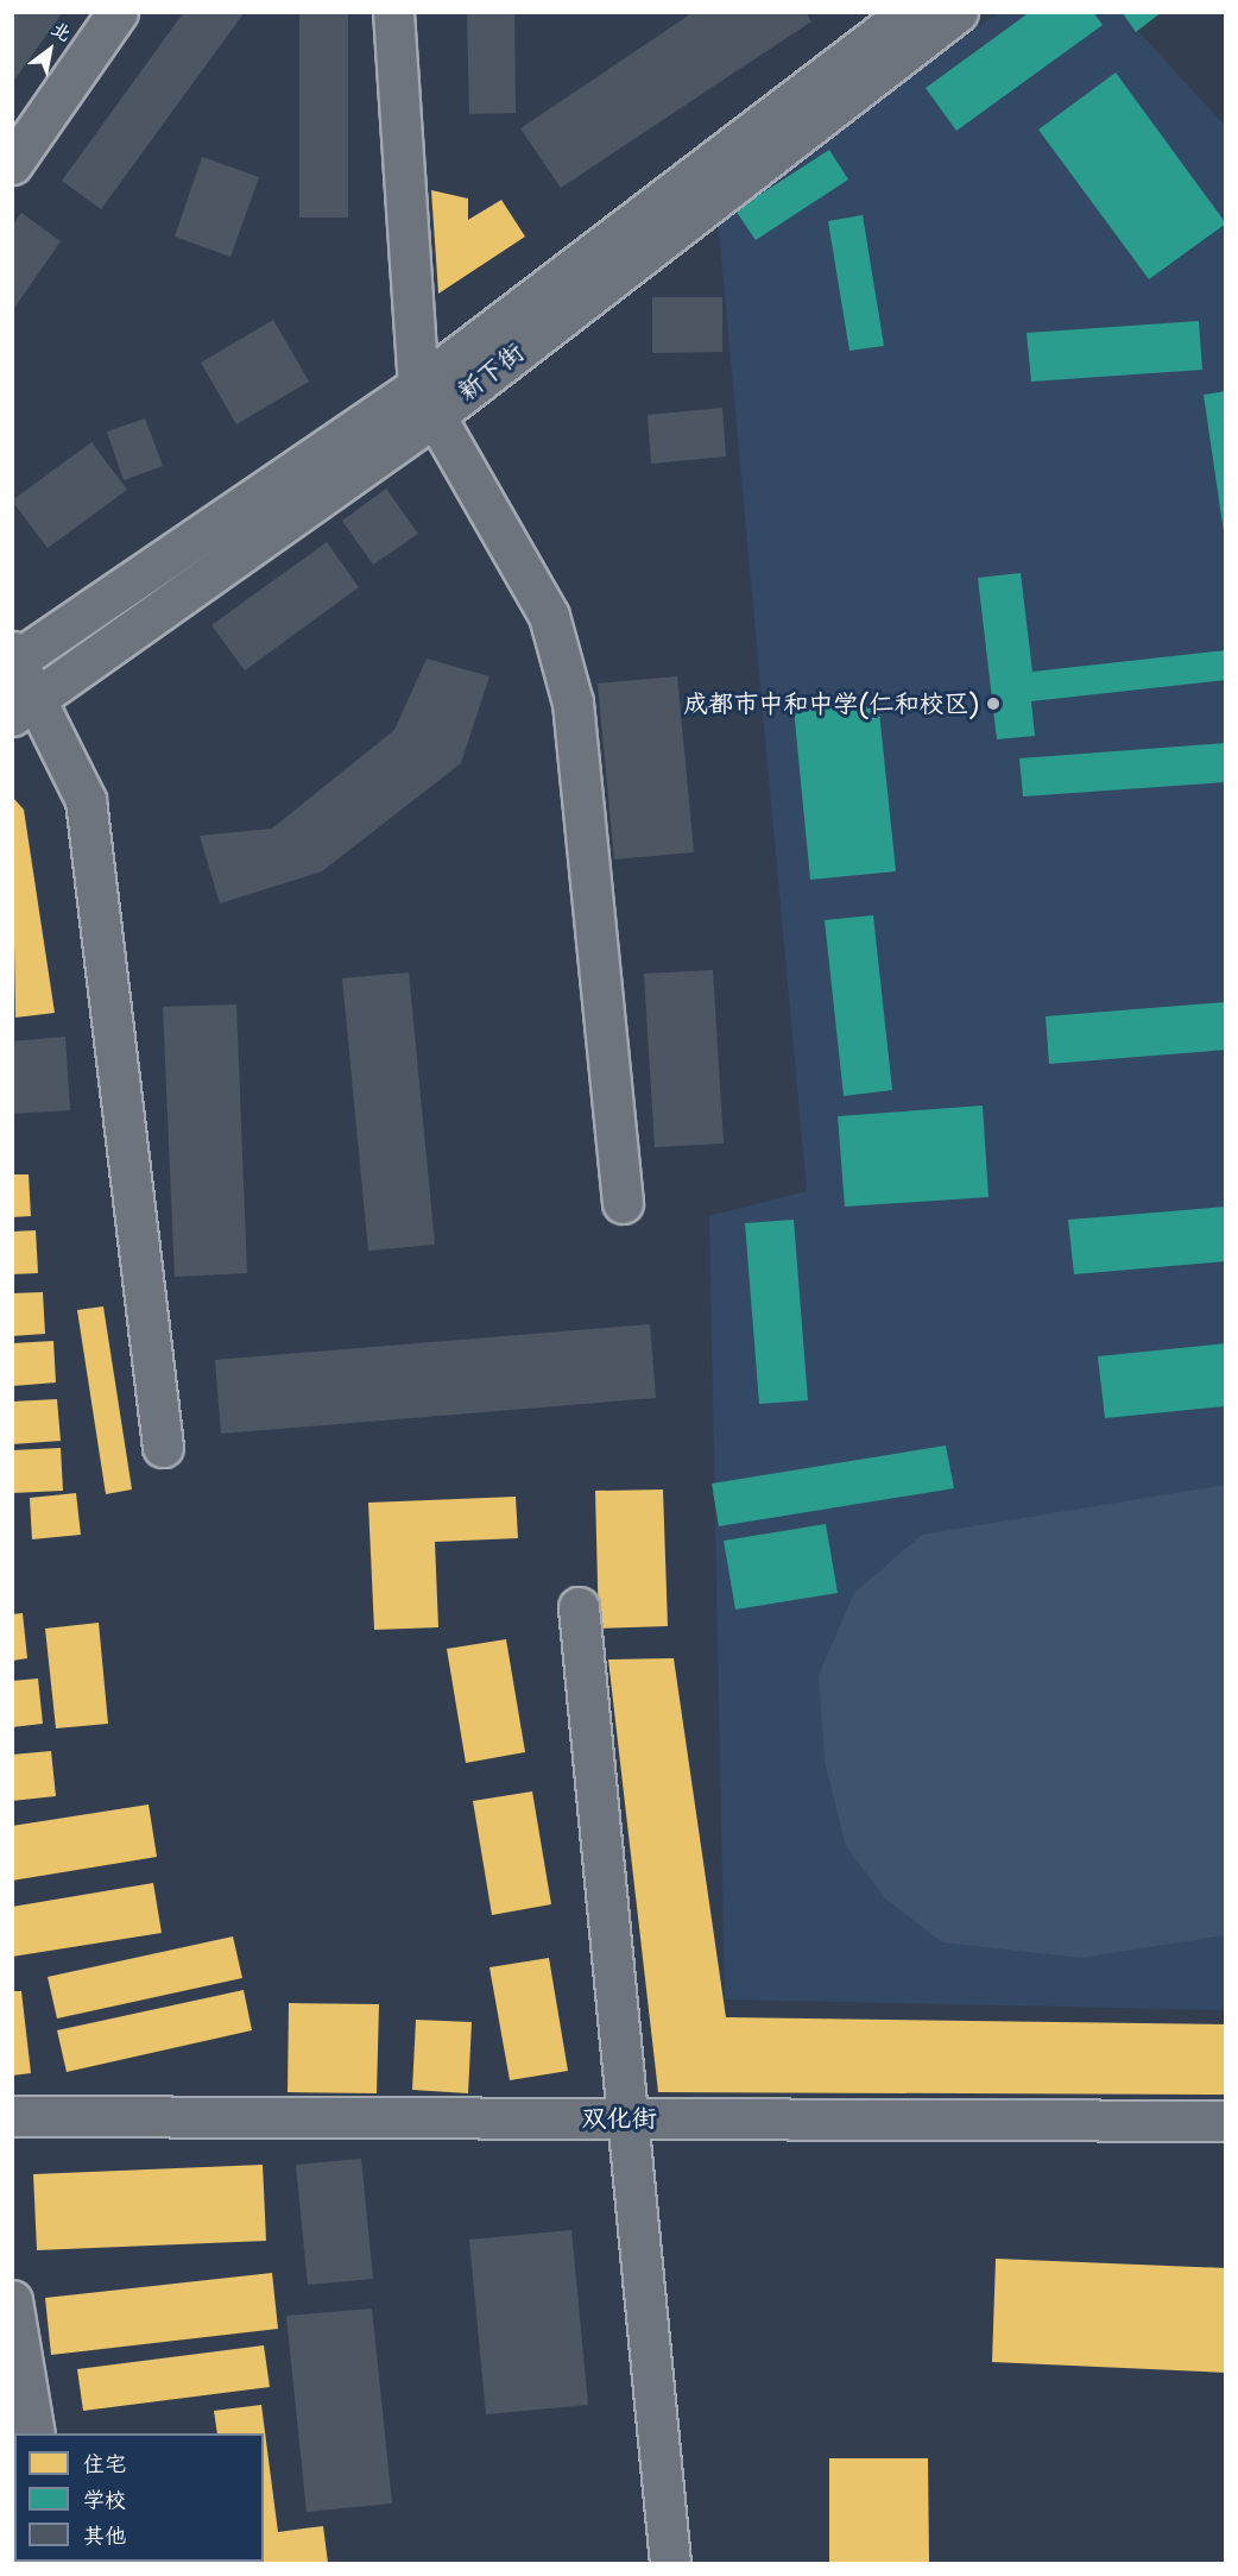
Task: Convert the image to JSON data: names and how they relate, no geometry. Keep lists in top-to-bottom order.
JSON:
{
  "streets": {
    "street": ["新下街", "双化街"]
  },
  "places": ["成都市中和中学(仁和校区)"],
  "legend": ["住宅", "学校", "其他"],
  "north": "top right"
}
